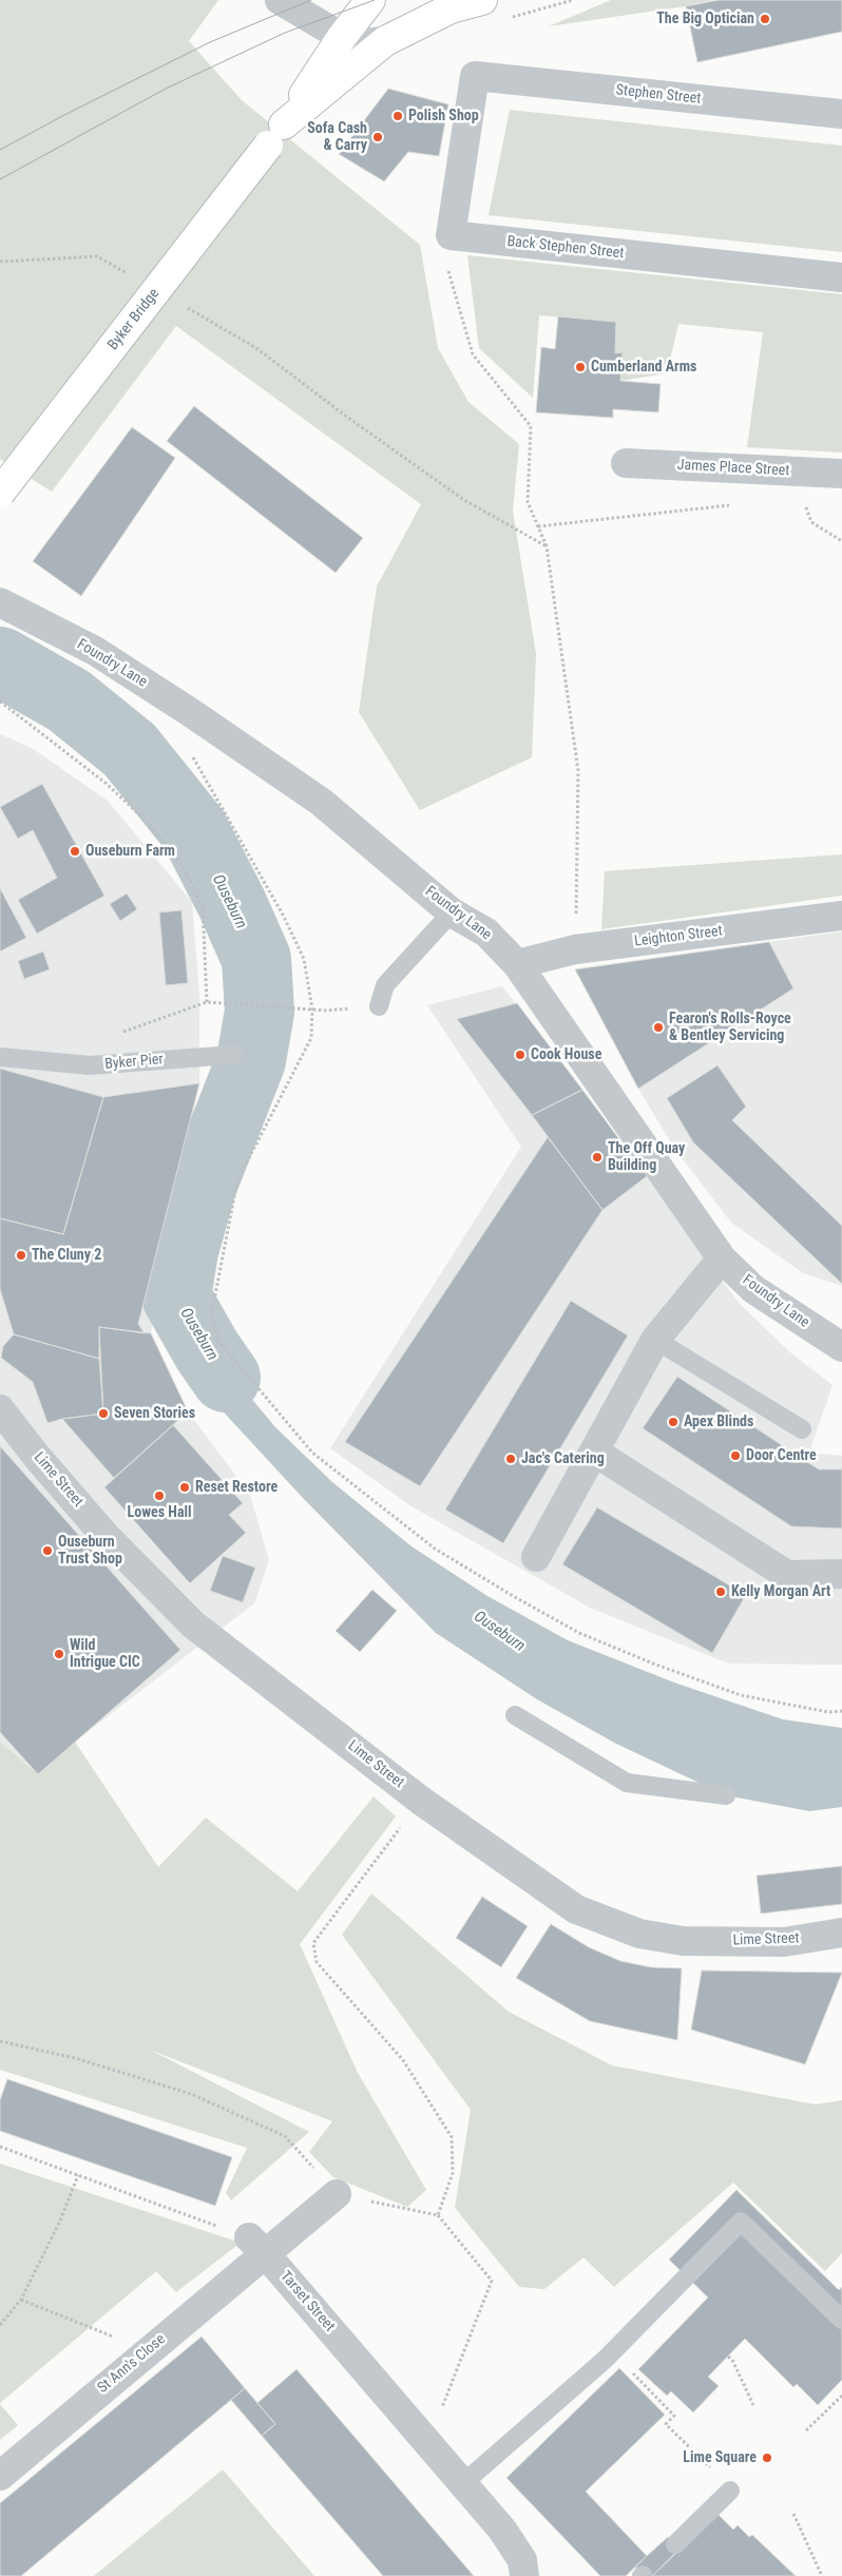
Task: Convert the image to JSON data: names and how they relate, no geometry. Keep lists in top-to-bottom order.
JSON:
{
  "streets": {
    "main road": ["Byker Bridge"],
    "street": [
      "Stephen Street",
      "Back Stephen Street",
      "James Place Street",
      "Foundry Lane",
      "Leighton Street",
      "Lime Street",
      "Tarset Street",
      "St Ann's Close"
    ],
    "lane": ["Byker Pier"]
  },
  "crossings": [
    ["Stephen Street", "Back Stephen Street"],
    ["Foundry Lane", "Leighton Street"],
    ["Tarset Street", "St Ann's Close"]
  ],
  "water": ["Ouseburn"],
  "places": [
    "The Big Optician",
    "Polish Shop",
    "Sofa Cash & Carry",
    "Cumberland Arms",
    "Ouseburn Farm",
    "Fearon's Rolls-Royce & Bentley Servicing",
    "Cook House",
    "The Off Quay Building",
    "The Cluny 2",
    "Seven Stories",
    "Apex Blinds",
    "Door Centre",
    "Jac's Catering",
    "Reset Restore",
    "Lowes Hall",
    "Ouseburn Trust Shop",
    "Kelly Morgan Art",
    "Wild Intrigue CIC",
    "Lime Square"
  ]
}
